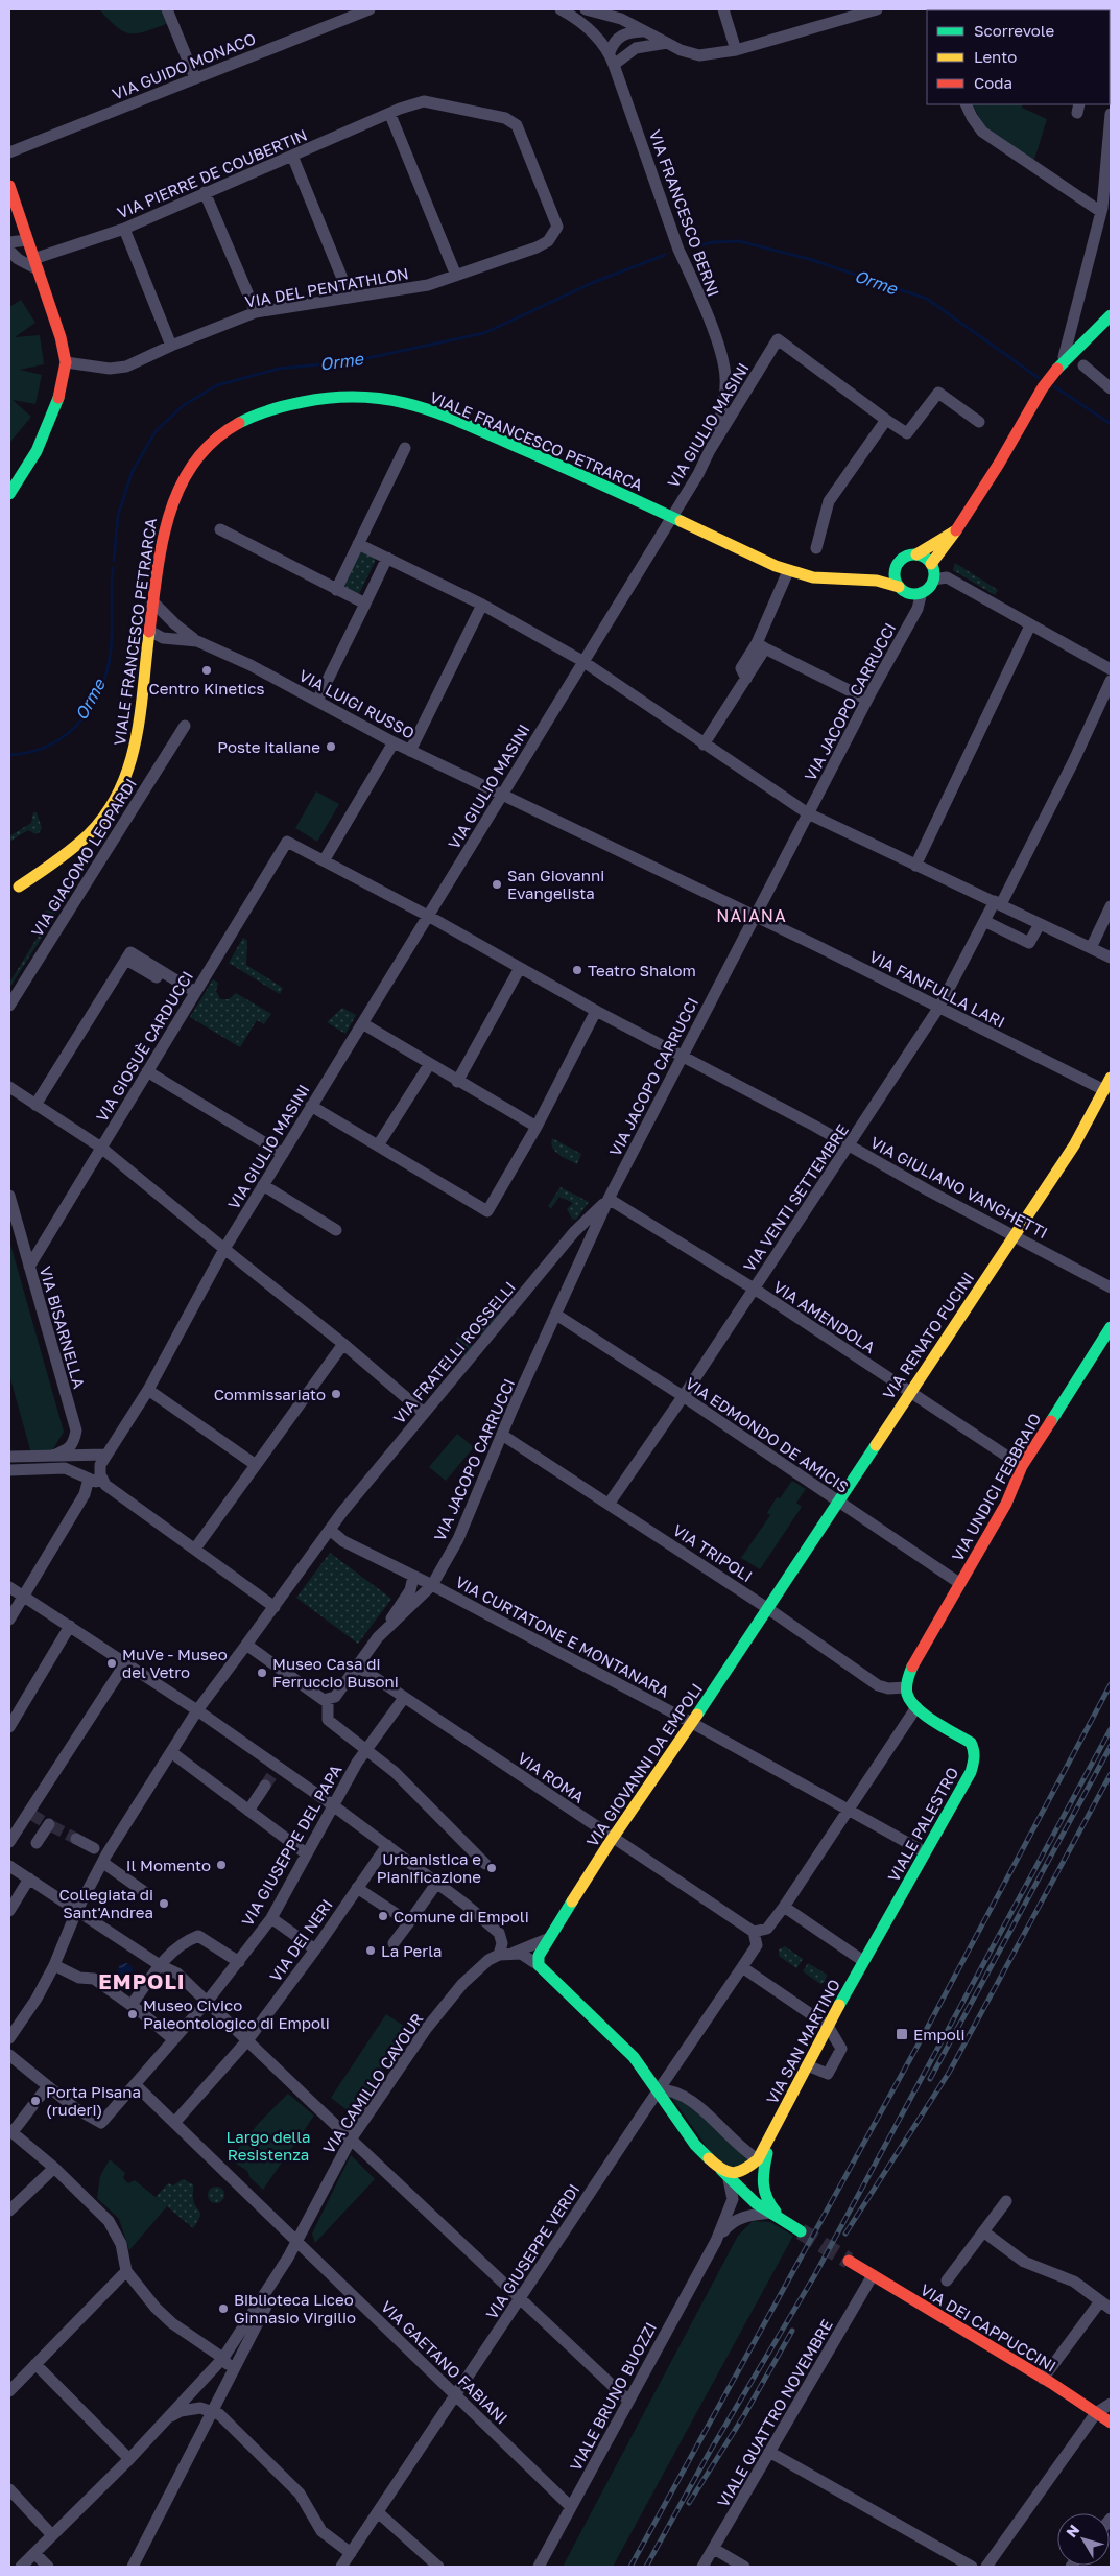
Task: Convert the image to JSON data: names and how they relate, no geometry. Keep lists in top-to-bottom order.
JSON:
{
  "streets": {
    "main road": [
      "VIALE FRANCESCO PETRARCA",
      "VIA RENATO FUCINI",
      "VIA UNDICI FEBBRAIO",
      "VIA GIOVANNI DA EMPOLI",
      "VIALE PALESTRO",
      "VIA SAN MARTINO",
      "VIA DEI CAPPUCCINI"
    ],
    "street": [
      "VIA GUIDO MONACO",
      "VIA PIERRE DE COUBERTIN",
      "VIA FRANCESCO BERNI",
      "VIA DEL PENTATHLON",
      "VIA GIULIO MASINI",
      "VIA JACOPO CARRUCCI",
      "VIA LUIGI RUSSO",
      "VIA GIACOMO LEOPARDI",
      "VIA FANFULLA LARI",
      "VIA GIOSUÈ CARDUCCI",
      "VIA GIULIANO VANGHETTI",
      "VIA VENTI SETTEMBRE",
      "VIA AMENDOLA",
      "VIA BISARNELLA",
      "VIA FRATELLI ROSSELLI",
      "VIA EDMONDO DE AMICIS",
      "VIA TRIPOLI",
      "VIA CURTATONE E MONTANARA",
      "VIA ROMA",
      "VIA GIUSEPPE DEL PAPA",
      "VIA DEI NERI",
      "VIA CAMILLO CAVOUR",
      "VIA GIUSEPPE VERDI",
      "VIA GAETANO FABIANI",
      "VIALE BRUNO BUOZZI",
      "VIALE QUATTRO NOVEMBRE"
    ]
  },
  "crossings": [
    ["VIA PIERRE DE COUBERTIN", "VIA DEL PENTATHLON"],
    ["VIA FRANCESCO BERNI", "VIA GIULIO MASINI"],
    ["VIA GIULIO MASINI", "VIALE FRANCESCO PETRARCA"],
    ["VIA GIULIO MASINI", "VIA LUIGI RUSSO"],
    ["VIA GIULIO MASINI", "VIA GIULIANO VANGHETTI"],
    ["VIALE FRANCESCO PETRARCA", "VIA JACOPO CARRUCCI"],
    ["VIALE FRANCESCO PETRARCA", "VIA LUIGI RUSSO"],
    ["VIA JACOPO CARRUCCI", "VIA LUIGI RUSSO"],
    ["VIA JACOPO CARRUCCI", "VIA FANFULLA LARI"],
    ["VIA JACOPO CARRUCCI", "VIA GIULIANO VANGHETTI"],
    ["VIA JACOPO CARRUCCI", "VIA AMENDOLA"],
    ["VIA JACOPO CARRUCCI", "VIA FRATELLI ROSSELLI"],
    ["VIA JACOPO CARRUCCI", "VIA EDMONDO DE AMICIS"],
    ["VIA JACOPO CARRUCCI", "VIA TRIPOLI"],
    ["VIA JACOPO CARRUCCI", "VIA CURTATONE E MONTANARA"],
    ["VIA LUIGI RUSSO", "VIA FANFULLA LARI"],
    ["VIA FANFULLA LARI", "VIA VENTI SETTEMBRE"],
    ["VIA FANFULLA LARI", "VIA RENATO FUCINI"],
    ["VIA GIOSUÈ CARDUCCI", "VIA GIULIANO VANGHETTI"],
    ["VIA GIOSUÈ CARDUCCI", "VIA BISARNELLA"],
    ["VIA GIULIANO VANGHETTI", "VIA VENTI SETTEMBRE"],
    ["VIA GIULIANO VANGHETTI", "VIA RENATO FUCINI"],
    ["VIA VENTI SETTEMBRE", "VIA AMENDOLA"],
    ["VIA VENTI SETTEMBRE", "VIA EDMONDO DE AMICIS"],
    ["VIA VENTI SETTEMBRE", "VIA TRIPOLI"],
    ["VIA AMENDOLA", "VIA RENATO FUCINI"],
    ["VIA AMENDOLA", "VIA FRATELLI ROSSELLI"],
    ["VIA AMENDOLA", "VIA UNDICI FEBBRAIO"],
    ["VIA RENATO FUCINI", "VIA EDMONDO DE AMICIS"],
    ["VIA RENATO FUCINI", "VIA TRIPOLI"],
    ["VIA RENATO FUCINI", "VIA GIOVANNI DA EMPOLI"],
    ["VIA FRATELLI ROSSELLI", "VIA CURTATONE E MONTANARA"],
    ["VIA EDMONDO DE AMICIS", "VIA UNDICI FEBBRAIO"],
    ["VIA TRIPOLI", "VIA GIOVANNI DA EMPOLI"],
    ["VIA CURTATONE E MONTANARA", "VIA GIOVANNI DA EMPOLI"],
    ["VIA CURTATONE E MONTANARA", "VIALE PALESTRO"],
    ["VIA GIOVANNI DA EMPOLI", "VIA ROMA"],
    ["VIA ROMA", "VIA GIUSEPPE DEL PAPA"],
    ["VIA ROMA", "VIA GIUSEPPE VERDI"],
    ["VIALE PALESTRO", "VIA SAN MARTINO"],
    ["VIA GIUSEPPE DEL PAPA", "VIA GAETANO FABIANI"],
    ["VIA DEI NERI", "VIA GAETANO FABIANI"],
    ["VIA CAMILLO CAVOUR", "VIA GAETANO FABIANI"],
    ["VIA GIUSEPPE VERDI", "VIA GAETANO FABIANI"],
    ["VIA DEI CAPPUCCINI", "VIALE QUATTRO NOVEMBRE"],
    ["VIA GAETANO FABIANI", "VIALE BRUNO BUOZZI"]
  ],
  "districts": ["NAIANA", "EMPOLI"],
  "water": ["Orme"],
  "parks": ["Largo della Resistenza"],
  "places": {
    "other": [
      "Centro Kinetics",
      "Poste italiane",
      "San Giovanni Evangelista",
      "Teatro Shalom",
      "Commissariato",
      "MuVe - Museo del Vetro",
      "Museo Casa di Ferruccio Busoni",
      "Il Momento",
      "Urbanistica e Pianificazione",
      "Collegiata di Sant'Andrea",
      "Comune di Empoli",
      "La Perla",
      "Museo Civico Paleontologico di Empoli",
      "Porta Pisana (ruderi)",
      "Biblioteca Liceo Ginnasio Virgilio"
    ],
    "transit": ["Empoli"]
  },
  "legend": ["Scorrevole", "Lento", "Coda"],
  "north": "top left"
}
